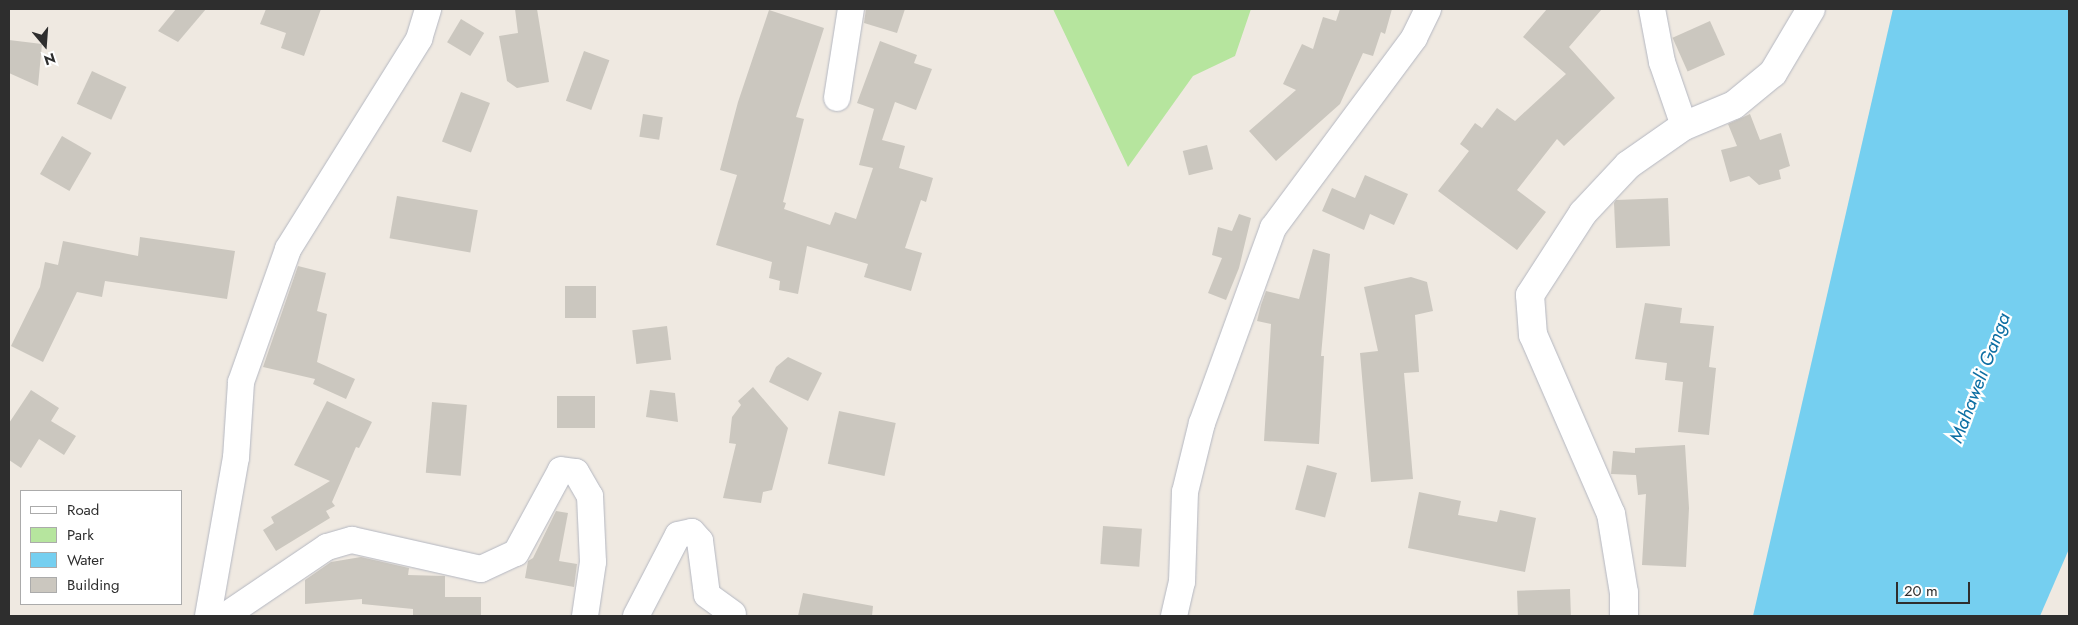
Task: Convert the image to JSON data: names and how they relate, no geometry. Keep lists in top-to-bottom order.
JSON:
{
  "water": ["Mahaweli Ganga"],
  "legend": [
    "Road",
    "Park",
    "Water",
    "Building"
  ],
  "scale_bar": "20 m",
  "north": "bottom"
}
